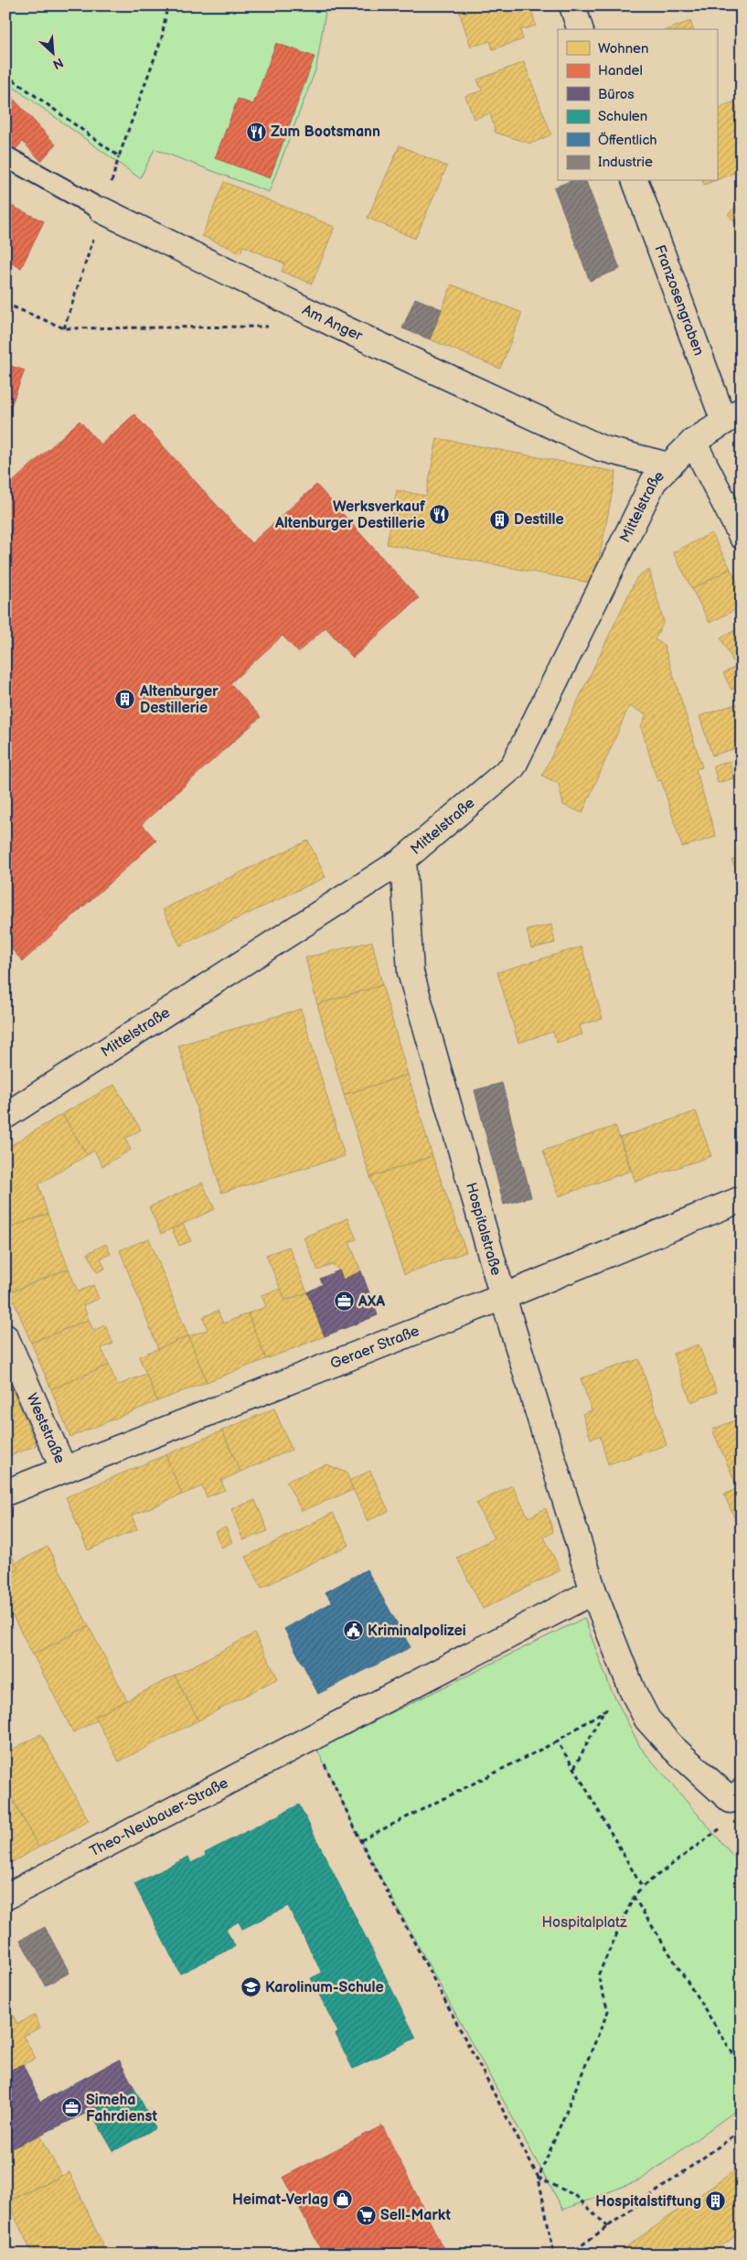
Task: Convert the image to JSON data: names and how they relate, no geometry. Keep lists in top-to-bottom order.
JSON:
{
  "streets": {
    "street": [
      "Franzosengraben",
      "Am Anger",
      "Mittelstraße",
      "Hospitalstraße",
      "Geraer Straße",
      "Weststraße",
      "Theo-Neubauer-Straße"
    ]
  },
  "crossings": [
    ["Franzosengraben", "Mittelstraße"],
    ["Am Anger", "Mittelstraße"],
    ["Mittelstraße", "Hospitalstraße"],
    ["Hospitalstraße", "Geraer Straße"],
    ["Geraer Straße", "Weststraße"]
  ],
  "parks": ["Hospitalplatz"],
  "places": {
    "restaurant": ["Zum Bootsmann", "Werksverkauf Altenburger Destillerie"],
    "building": ["Destille", "Altenburger Destillerie", "Hospitalstiftung"],
    "office": ["AXA", "Simeha Fahrdienst"],
    "public building": ["Kriminalpolizei"],
    "school or university": ["Karolinum-Schule"],
    "shop": ["Heimat-Verlag"],
    "supermarket": ["Sell-Markt"]
  },
  "legend": [
    "Wohnen",
    "Handel",
    "Büros",
    "Schulen",
    "Öffentlich",
    "Industrie"
  ],
  "north": "bottom right"
}
